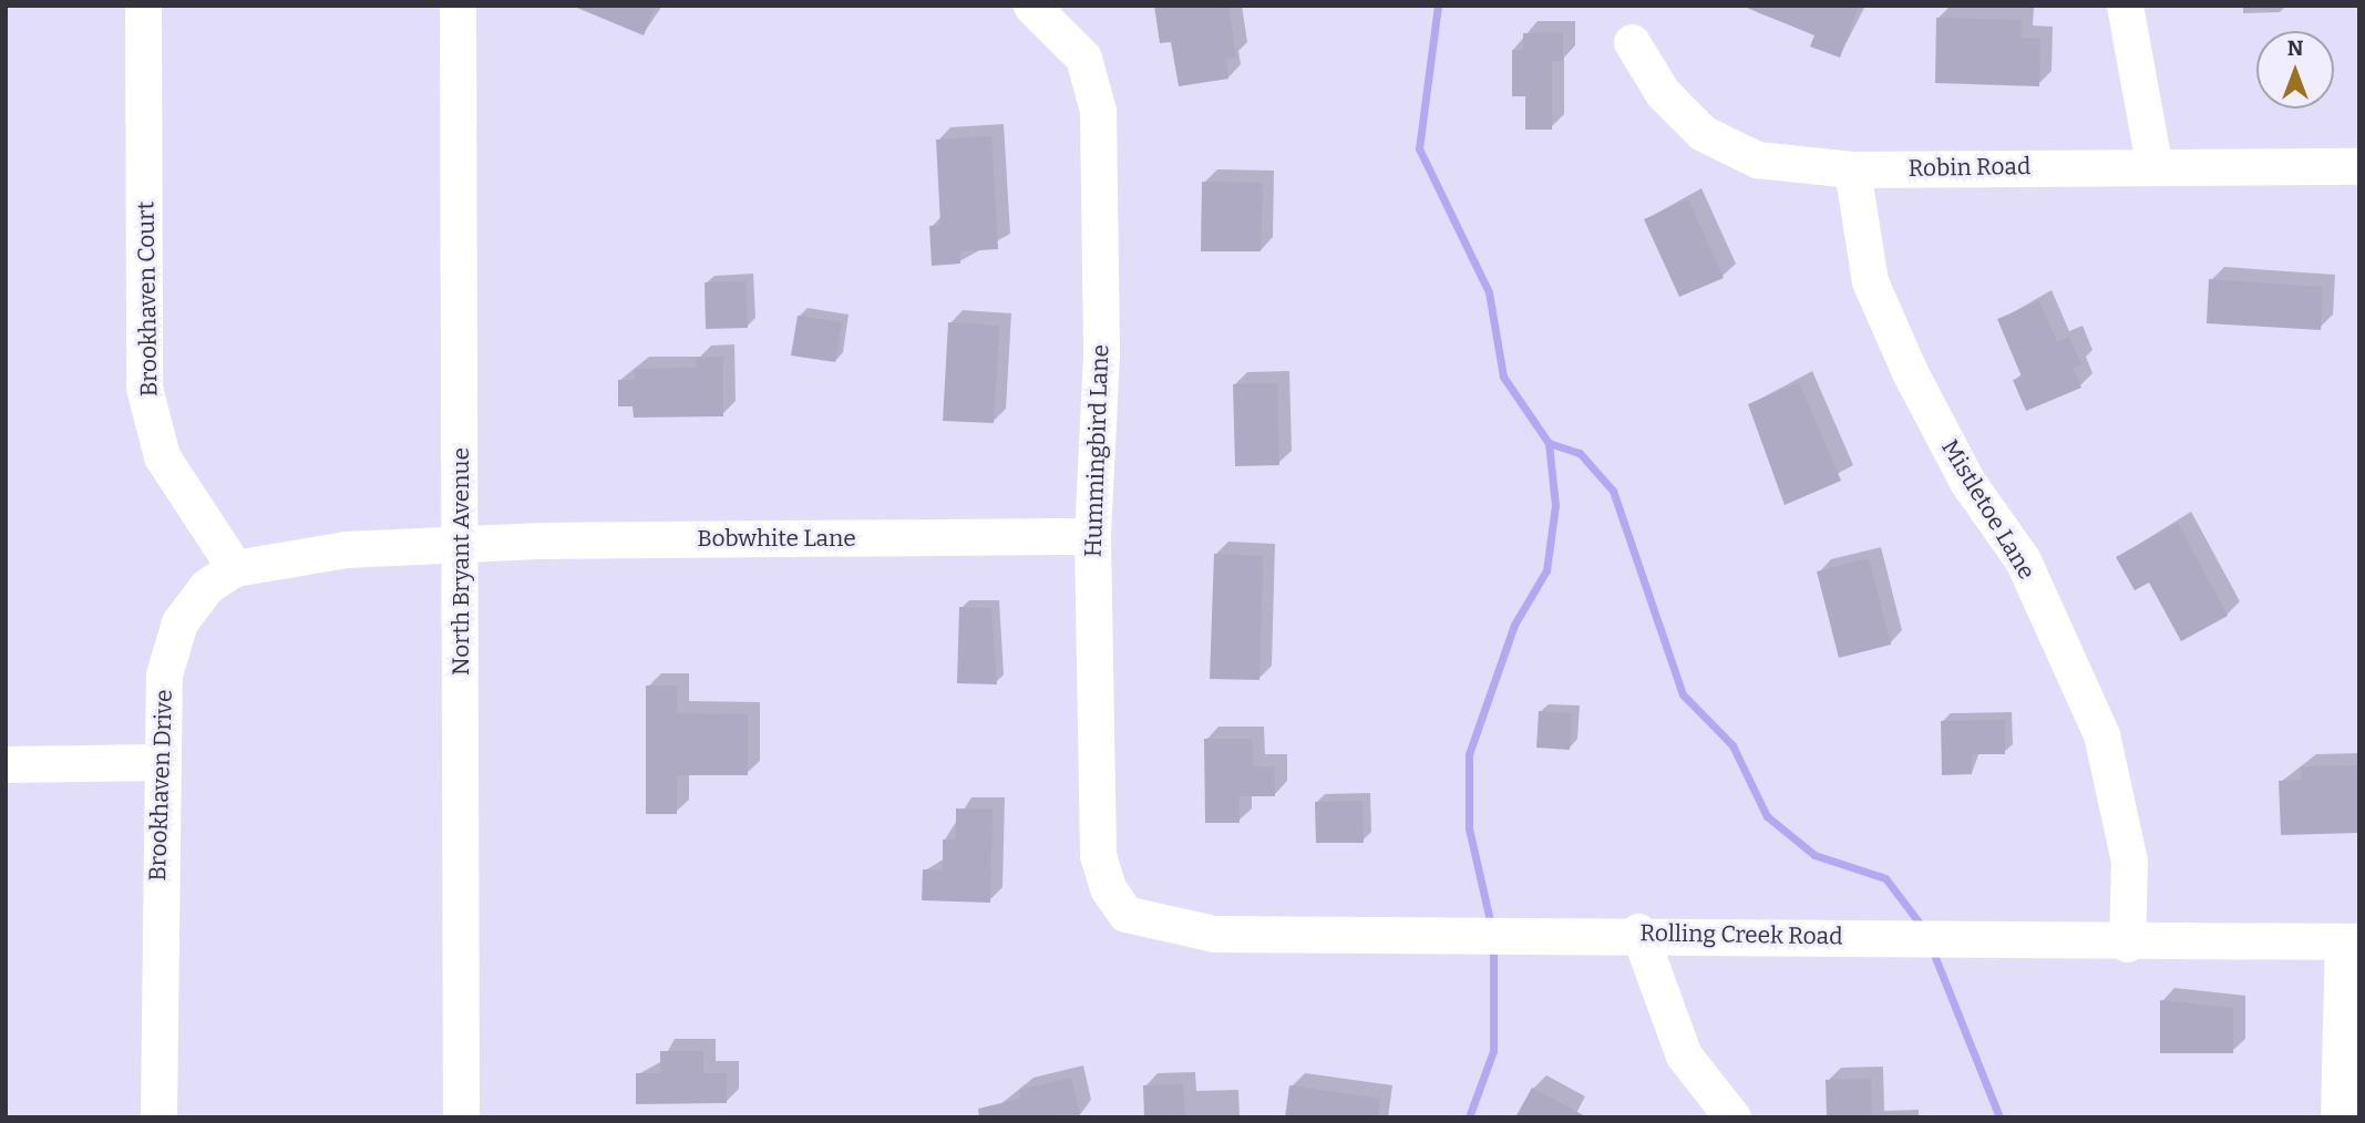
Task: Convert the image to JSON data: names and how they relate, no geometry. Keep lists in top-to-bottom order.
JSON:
{
  "streets": {
    "street": [
      "Robin Road",
      "Brookhaven Court",
      "Hummingbird Lane",
      "Mistletoe Lane",
      "Bobwhite Lane",
      "North Bryant Avenue",
      "Brookhaven Drive",
      "Rolling Creek Road"
    ]
  },
  "crossings": [
    ["Robin Road", "Mistletoe Lane"],
    ["Brookhaven Court", "Brookhaven Drive"],
    ["Hummingbird Lane", "Bobwhite Lane"],
    ["Hummingbird Lane", "Rolling Creek Road"],
    ["Mistletoe Lane", "Rolling Creek Road"],
    ["Bobwhite Lane", "North Bryant Avenue"],
    ["Bobwhite Lane", "Brookhaven Drive"],
    ["North Bryant Avenue", "Brookhaven Drive"]
  ],
  "north": "top"
}
